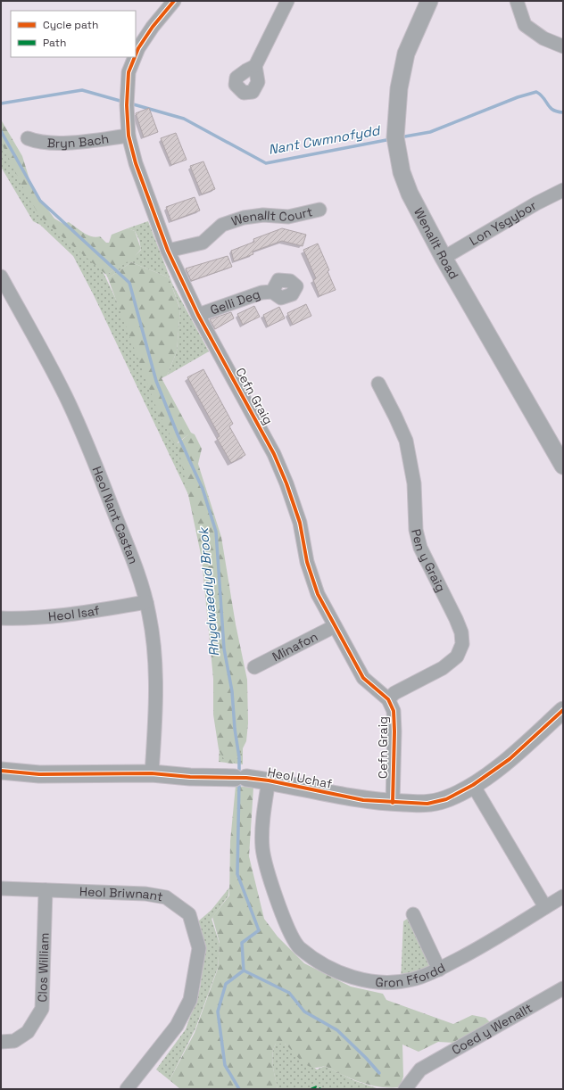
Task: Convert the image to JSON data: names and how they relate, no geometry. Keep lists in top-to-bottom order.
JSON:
{
  "streets": {
    "street": [
      "Bryn Bach",
      "Wenallt Court",
      "Lon Ysgybor",
      "Wenallt Road",
      "Gelli Deg",
      "Cefn Graig",
      "Heol Nant Castan",
      "Pen y Graig",
      "Heol Isaf",
      "Minafon",
      "Heol Uchaf",
      "Heol Briwnant",
      "Clos William",
      "Gron Ffordd",
      "Coed y Wenallt"
    ]
  },
  "crossings": [
    ["Bryn Bach", "Cefn Graig"],
    ["Wenallt Court", "Cefn Graig"],
    ["Lon Ysgybor", "Wenallt Road"],
    ["Gelli Deg", "Cefn Graig"],
    ["Cefn Graig", "Pen y Graig"],
    ["Cefn Graig", "Minafon"],
    ["Cefn Graig", "Heol Uchaf"],
    ["Heol Nant Castan", "Heol Isaf"],
    ["Heol Nant Castan", "Heol Uchaf"],
    ["Heol Uchaf", "Gron Ffordd"],
    ["Heol Briwnant", "Clos William"]
  ],
  "water": ["Nant Cwmnofydd", "Rhydwaedlyd Brook"],
  "legend": ["Cycle path", "Path"]
}
